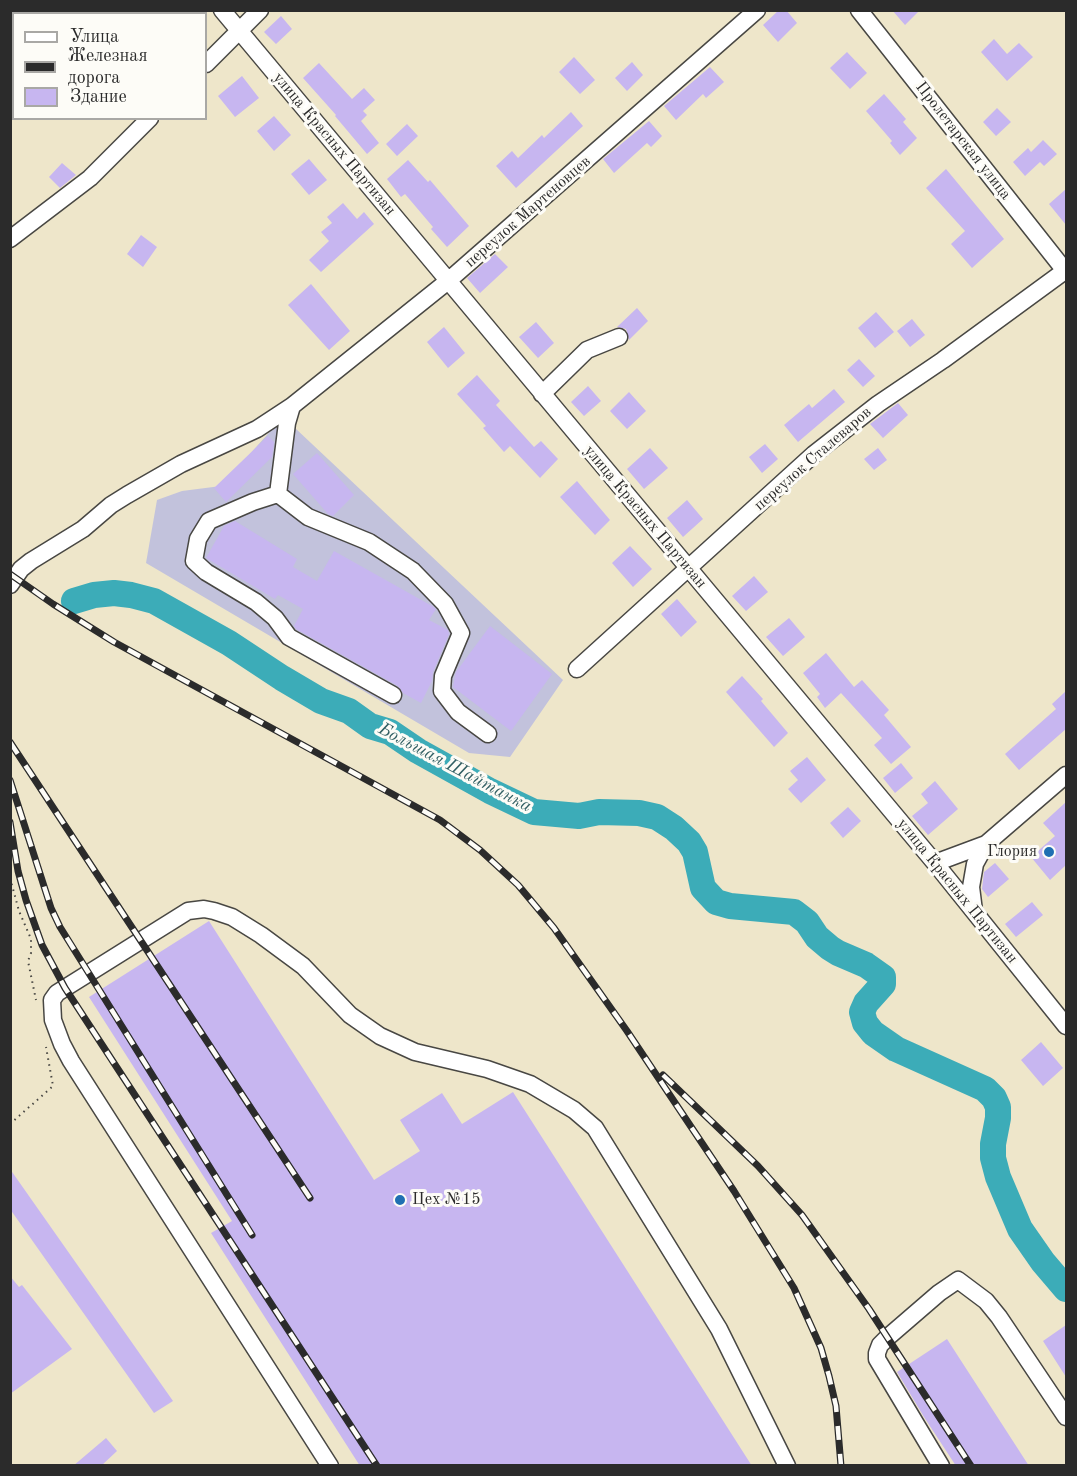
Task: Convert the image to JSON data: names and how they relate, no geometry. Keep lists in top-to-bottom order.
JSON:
{
  "streets": {
    "street": [
      "Пролетарская улица",
      "улица Красных Партизан",
      "переулок Мартеновцев",
      "переулок Сталеваров"
    ]
  },
  "crossings": [
    ["Пролетарская улица", "переулок Сталеваров"],
    ["улица Красных Партизан", "переулок Мартеновцев"],
    ["улица Красных Партизан", "переулок Сталеваров"]
  ],
  "water": ["Большая Шайтанка"],
  "places": ["Глория", "Цех №15"],
  "legend": ["Улица", "Железная дорога", "Здание"]
}
